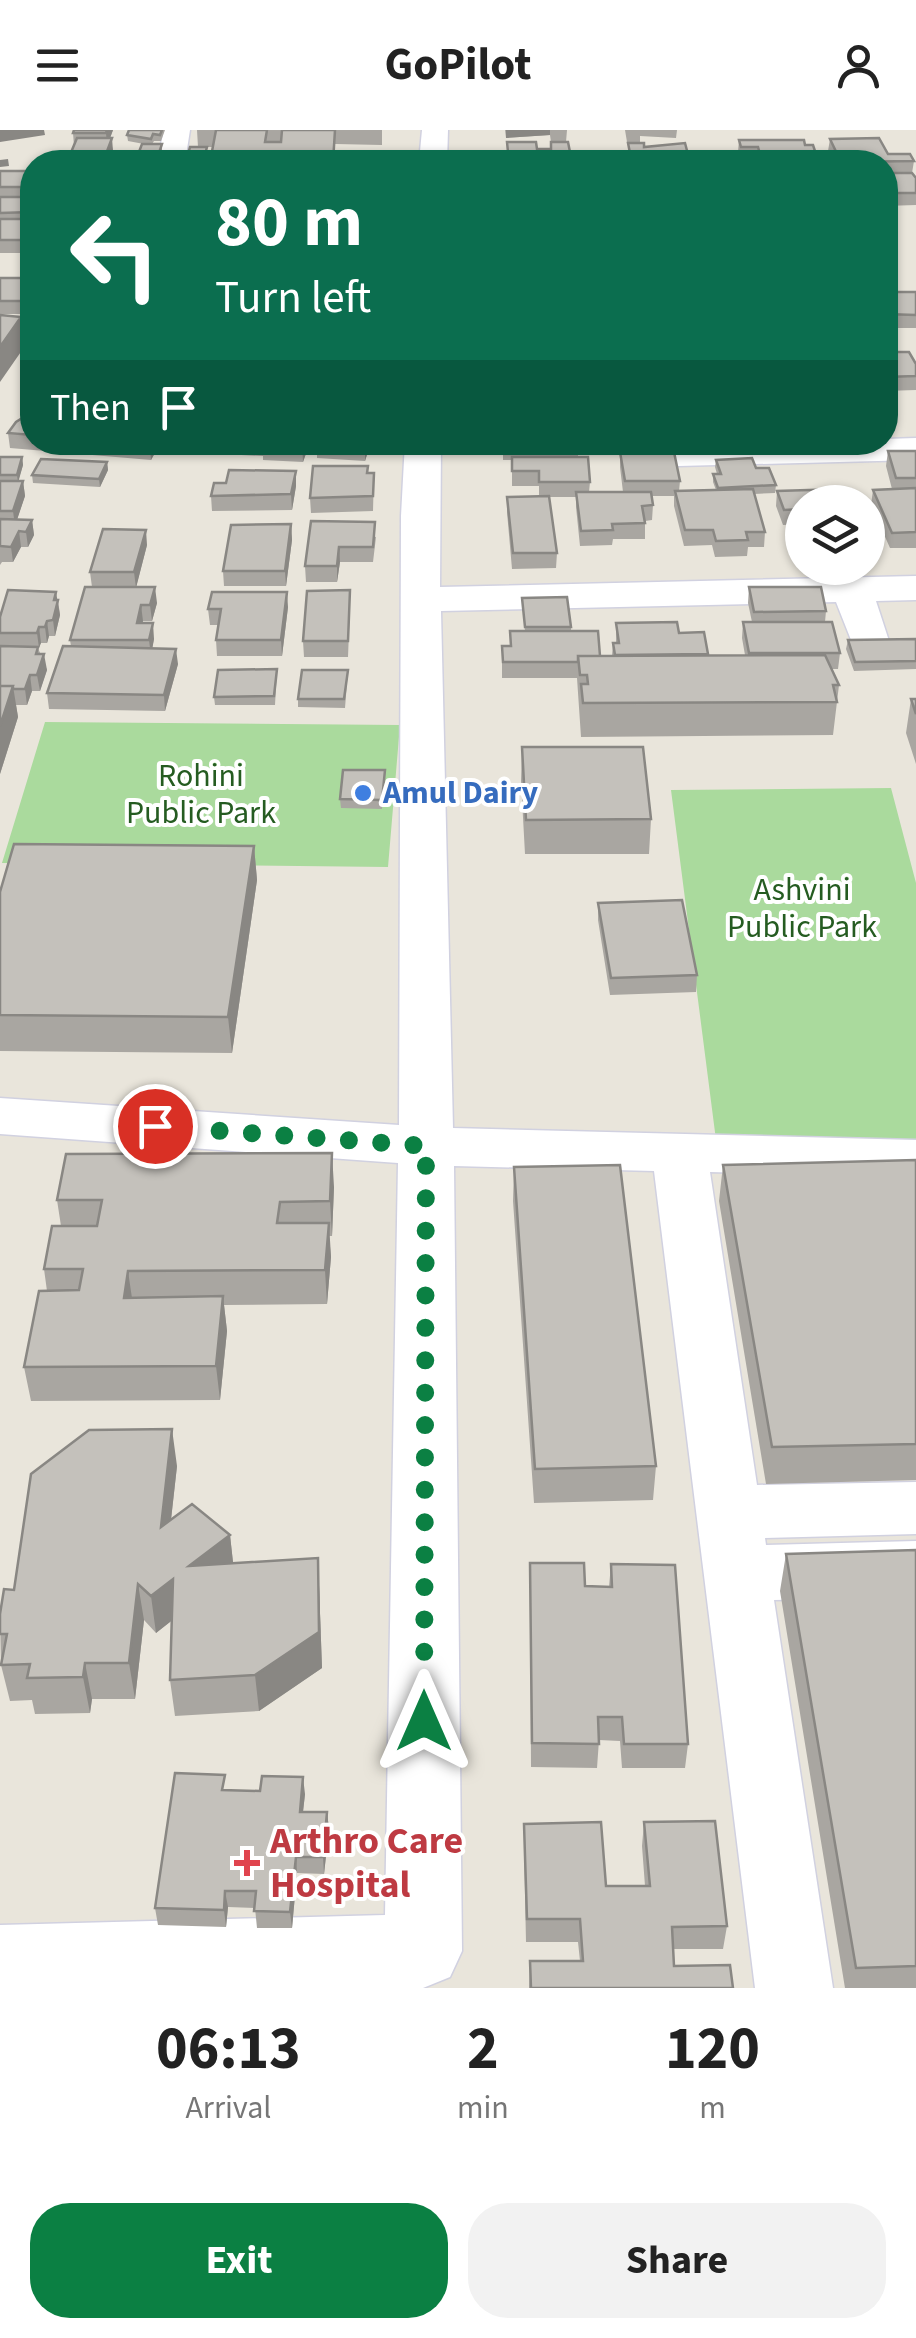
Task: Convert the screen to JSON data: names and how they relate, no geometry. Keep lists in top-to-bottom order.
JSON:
{
  "parks": ["Rohini Public Park", "Ashvini Public Park"],
  "places": {
    "other": ["Amul Dairy"],
    "health": ["Arthro Care Hospital"]
  },
  "page": {
    "header": "GoPilot",
    "turn": ["80 m", "Turn left"],
    "then": "Then",
    "eta": [
      "06:13",
      "Arrival",
      "2",
      "min",
      "120",
      "m"
    ],
    "buttons": ["Exit", "Share"]
  }
}
